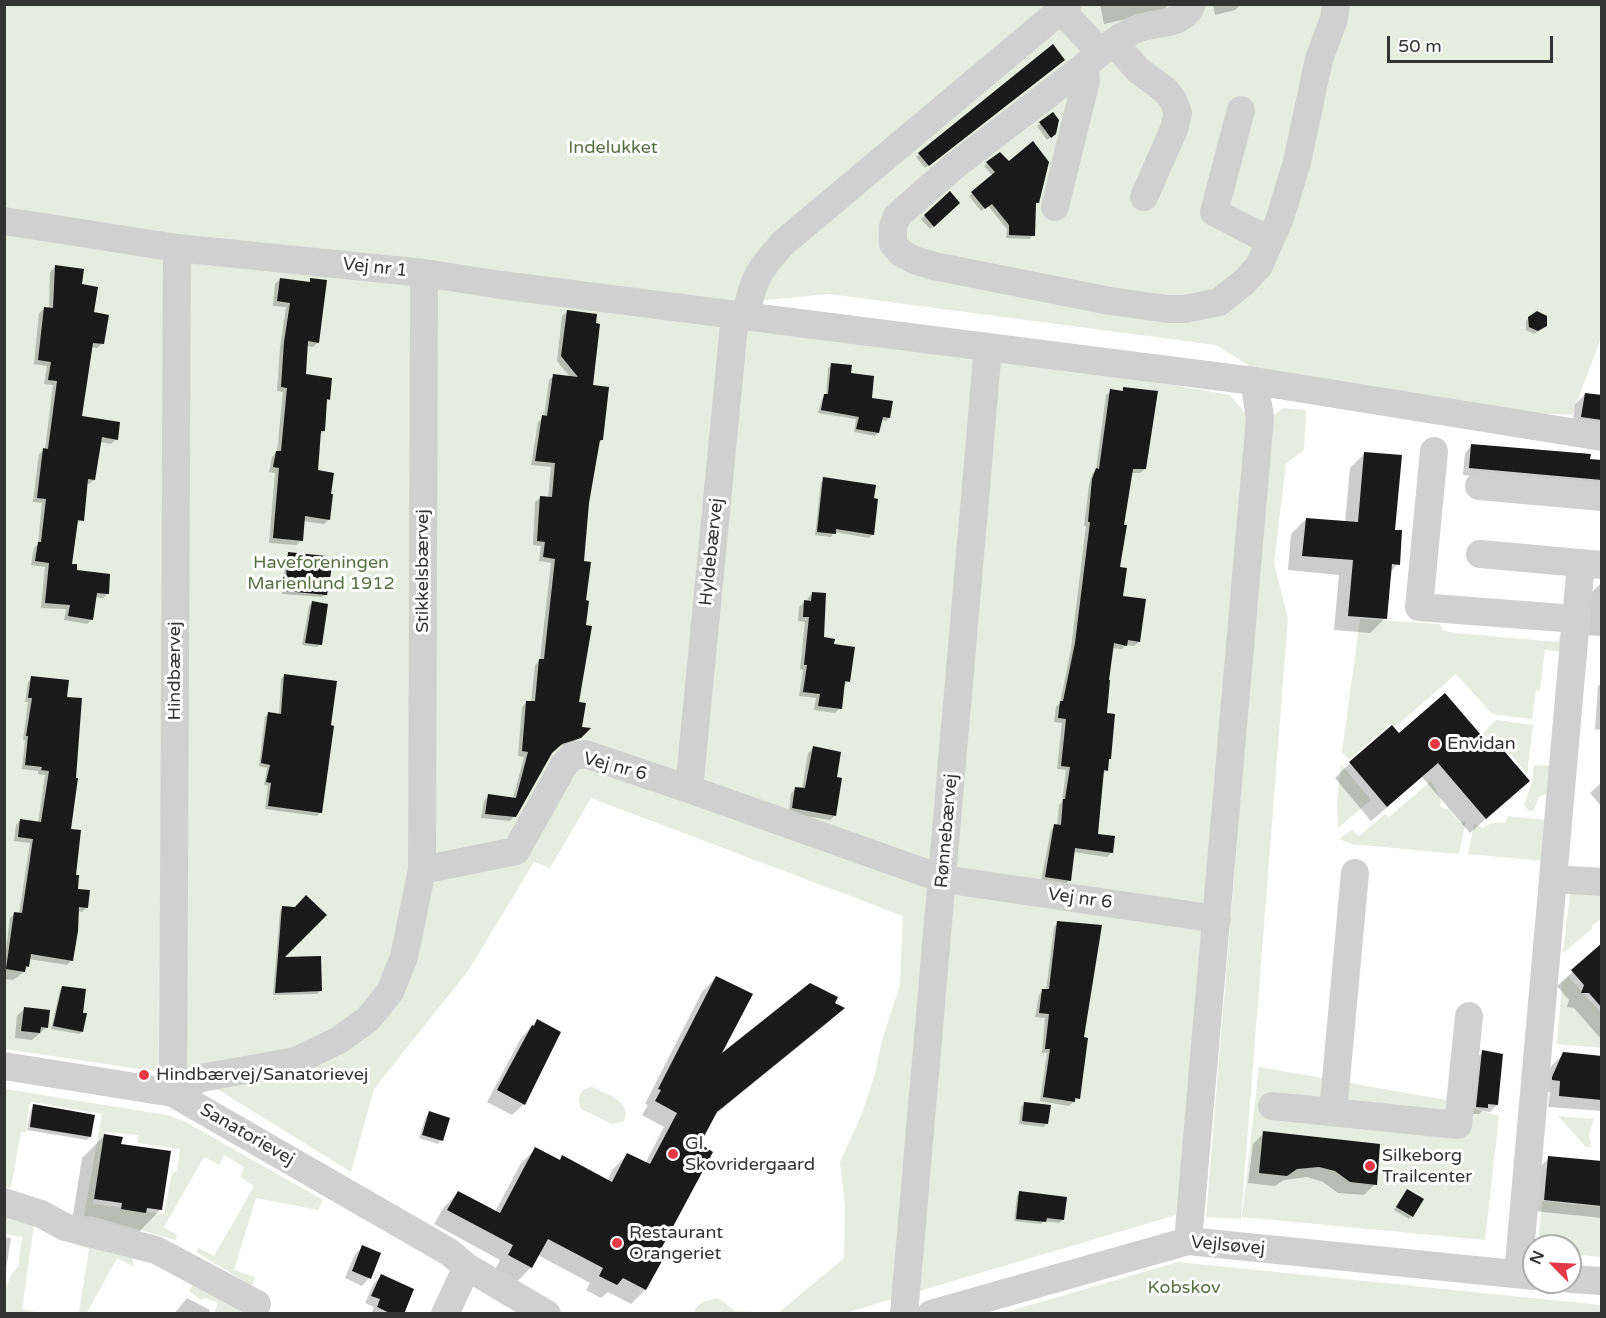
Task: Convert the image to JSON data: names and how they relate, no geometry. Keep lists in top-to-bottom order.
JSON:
{
  "streets": {
    "street": [
      "Vej nr 1",
      "Hyldebærvej",
      "Stikkelsbærvej",
      "Hindbærvej",
      "Vej nr 6",
      "Rønnebærvej",
      "Sanatorievej",
      "Vejlsøvej"
    ]
  },
  "crossings": [
    ["Vej nr 1", "Hyldebærvej"],
    ["Vej nr 1", "Stikkelsbærvej"],
    ["Vej nr 1", "Hindbærvej"],
    ["Vej nr 1", "Rønnebærvej"],
    ["Hyldebærvej", "Vej nr 6"],
    ["Stikkelsbærvej", "Vej nr 6"],
    ["Hindbærvej", "Sanatorievej"],
    ["Vej nr 6", "Rønnebærvej"]
  ],
  "parks": ["Indelukket", "Haveforeningen Marienlund 1912", "Kobskov"],
  "places": [
    "Envidan",
    "Hindbærvej/Sanatorievej",
    "Gl. Skovridergaard",
    "Silkeborg Trailcenter",
    "Restaurant Orangeriet"
  ],
  "scale_bar": "50 m",
  "north": "top left"
}
